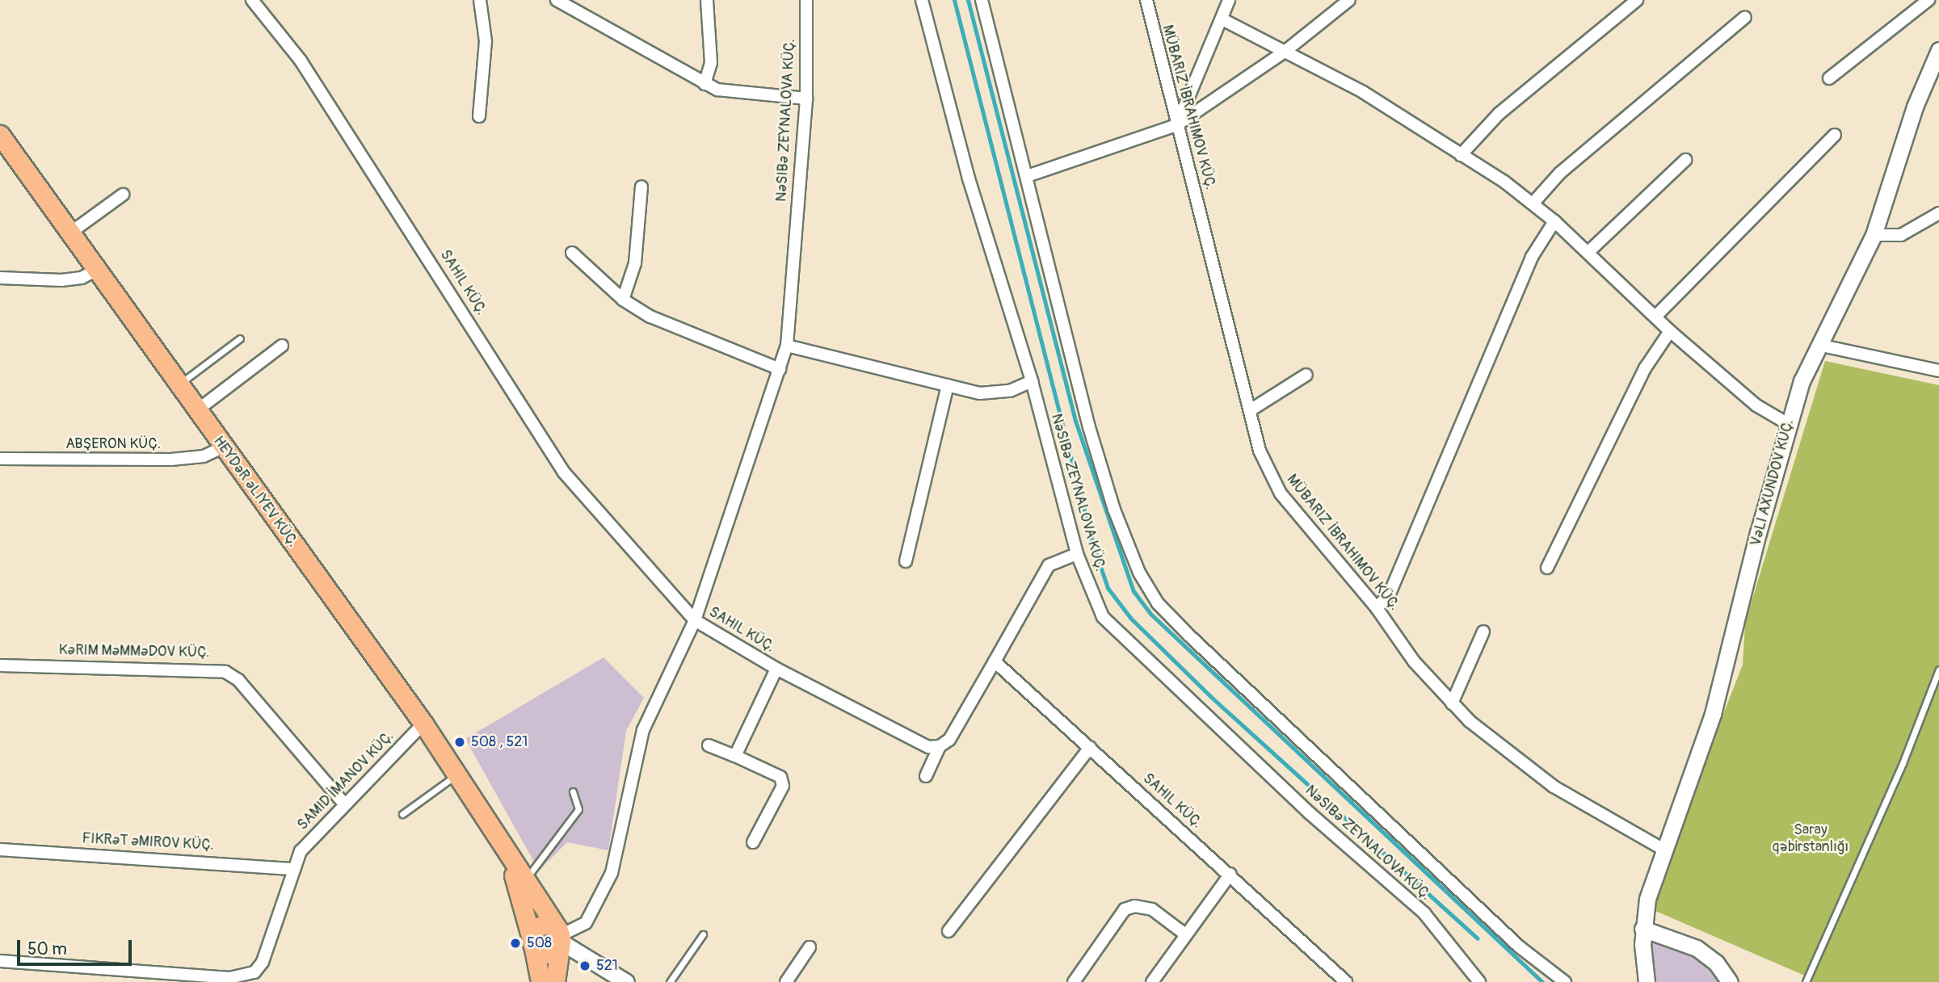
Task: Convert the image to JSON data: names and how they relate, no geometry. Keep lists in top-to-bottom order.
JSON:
{
  "streets": {
    "main road": ["HEYDƏR ƏLIYEV KÜÇ."],
    "street": [
      "MÜBARIZ İBRAHIMOV KÜÇ.",
      "NƏSIBƏ ZEYNALOVA KÜÇ.",
      "SAHIL KÜÇ.",
      "ABŞERON KÜÇ.",
      "VƏLI AXUNDOV KÜÇ.",
      "KƏRIM MƏMMƏDOV KÜÇ.",
      "SAMID İMANOV KÜÇ.",
      "FIKRƏT ƏMIROV KÜÇ."
    ]
  },
  "crossings": [
    ["MÜBARIZ İBRAHIMOV KÜÇ.", "VƏLI AXUNDOV KÜÇ."],
    ["NƏSIBƏ ZEYNALOVA KÜÇ.", "SAHIL KÜÇ."],
    ["ABŞERON KÜÇ.", "HEYDƏR ƏLIYEV KÜÇ."],
    ["HEYDƏR ƏLIYEV KÜÇ.", "SAMID İMANOV KÜÇ."],
    ["KƏRIM MƏMMƏDOV KÜÇ.", "SAMID İMANOV KÜÇ."],
    ["SAMID İMANOV KÜÇ.", "FIKRƏT ƏMIROV KÜÇ."]
  ],
  "parks": ["Saray qəbirstanlığı"],
  "places": ["508 , 521", "508", "521"],
  "scale_bar": "50 m"
}
